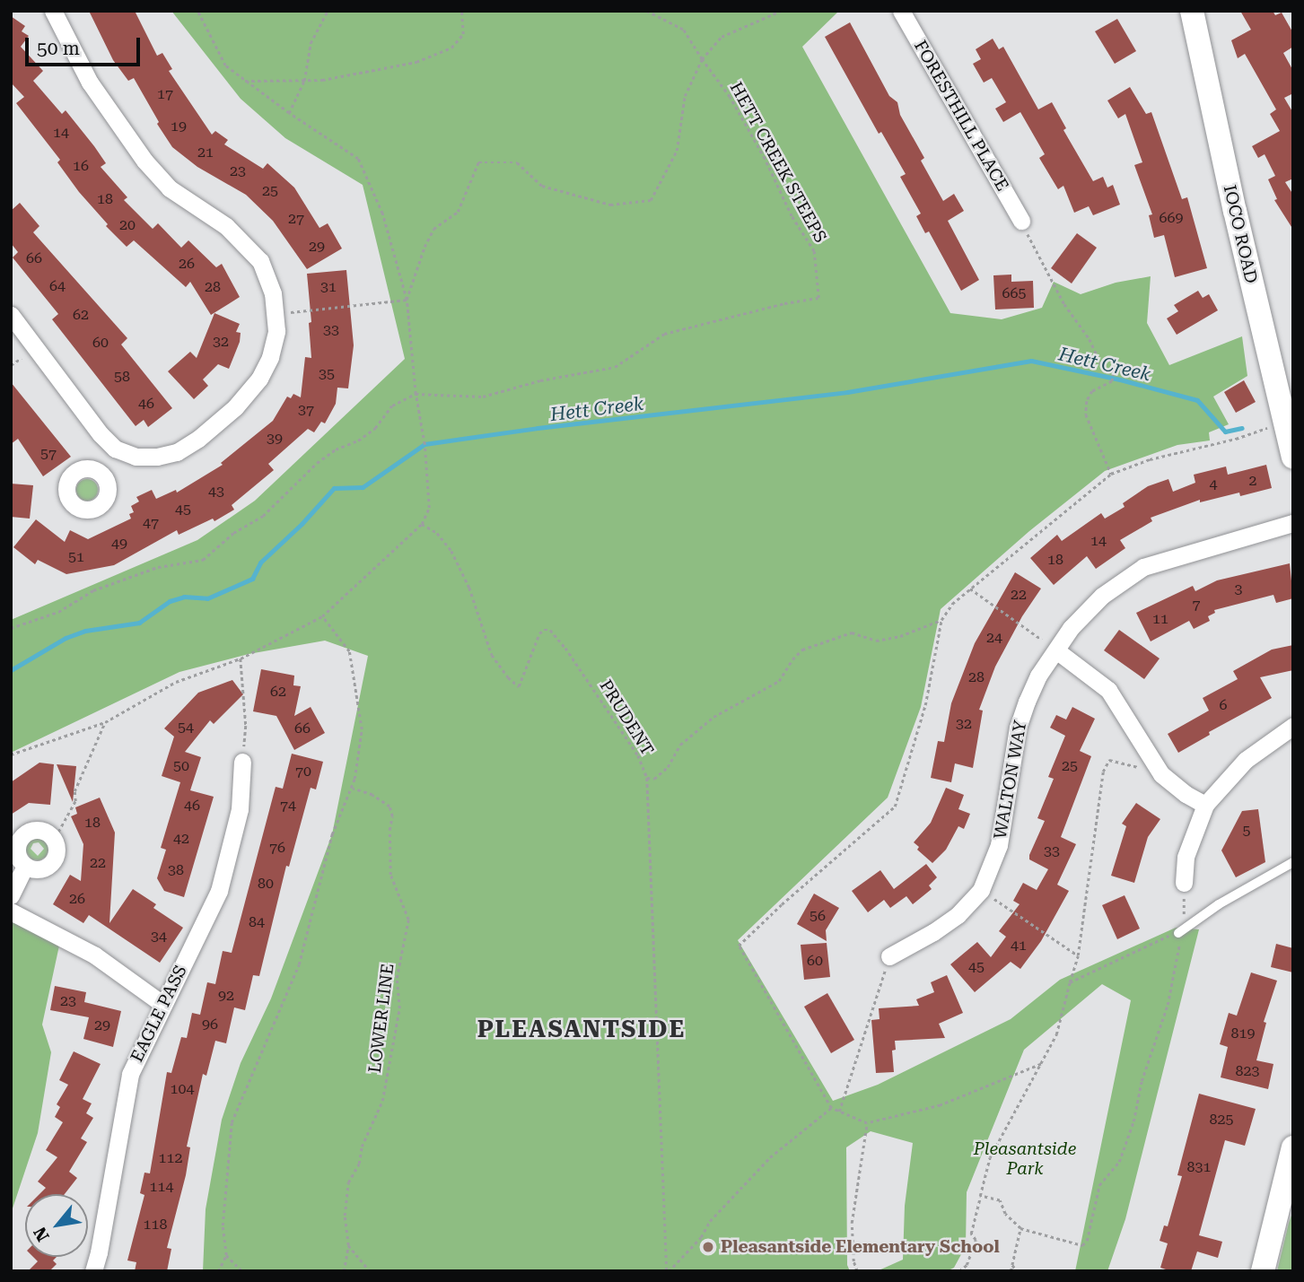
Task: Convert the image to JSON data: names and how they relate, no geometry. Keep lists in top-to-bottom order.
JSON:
{
  "streets": {
    "main road": ["IOCO ROAD"],
    "street": ["FORESTHILL PLACE", "WALTON WAY", "EAGLE PASS"],
    "path": ["HETT CREEK STEEPS", "PRUDENT", "LOWER LINE"]
  },
  "districts": ["PLEASANTSIDE"],
  "water": ["Hett Creek"],
  "parks": ["Pleasantside Park"],
  "places": ["Pleasantside Elementary School"],
  "house_numbers": [
    "17",
    "19",
    "14",
    "21",
    "16",
    "23",
    "25",
    "18",
    "669",
    "27",
    "20",
    "29",
    "66",
    "26",
    "64",
    "28",
    "31",
    "665",
    "62",
    "33",
    "32",
    "60",
    "35",
    "58",
    "46",
    "37",
    "39",
    "57",
    "2",
    "4",
    "43",
    "45",
    "47",
    "14",
    "49",
    "51",
    "18",
    "3",
    "22",
    "7",
    "11",
    "24",
    "28",
    "62",
    "6",
    "32",
    "54",
    "66",
    "50",
    "25",
    "70",
    "46",
    "74",
    "18",
    "5",
    "42",
    "76",
    "33",
    "22",
    "38",
    "80",
    "26",
    "56",
    "84",
    "34",
    "41",
    "60",
    "45",
    "92",
    "23",
    "96",
    "29",
    "819",
    "823",
    "104",
    "825",
    "112",
    "831",
    "114",
    "118"
  ],
  "scale_bar": "50 m",
  "north": "bottom left"
}
